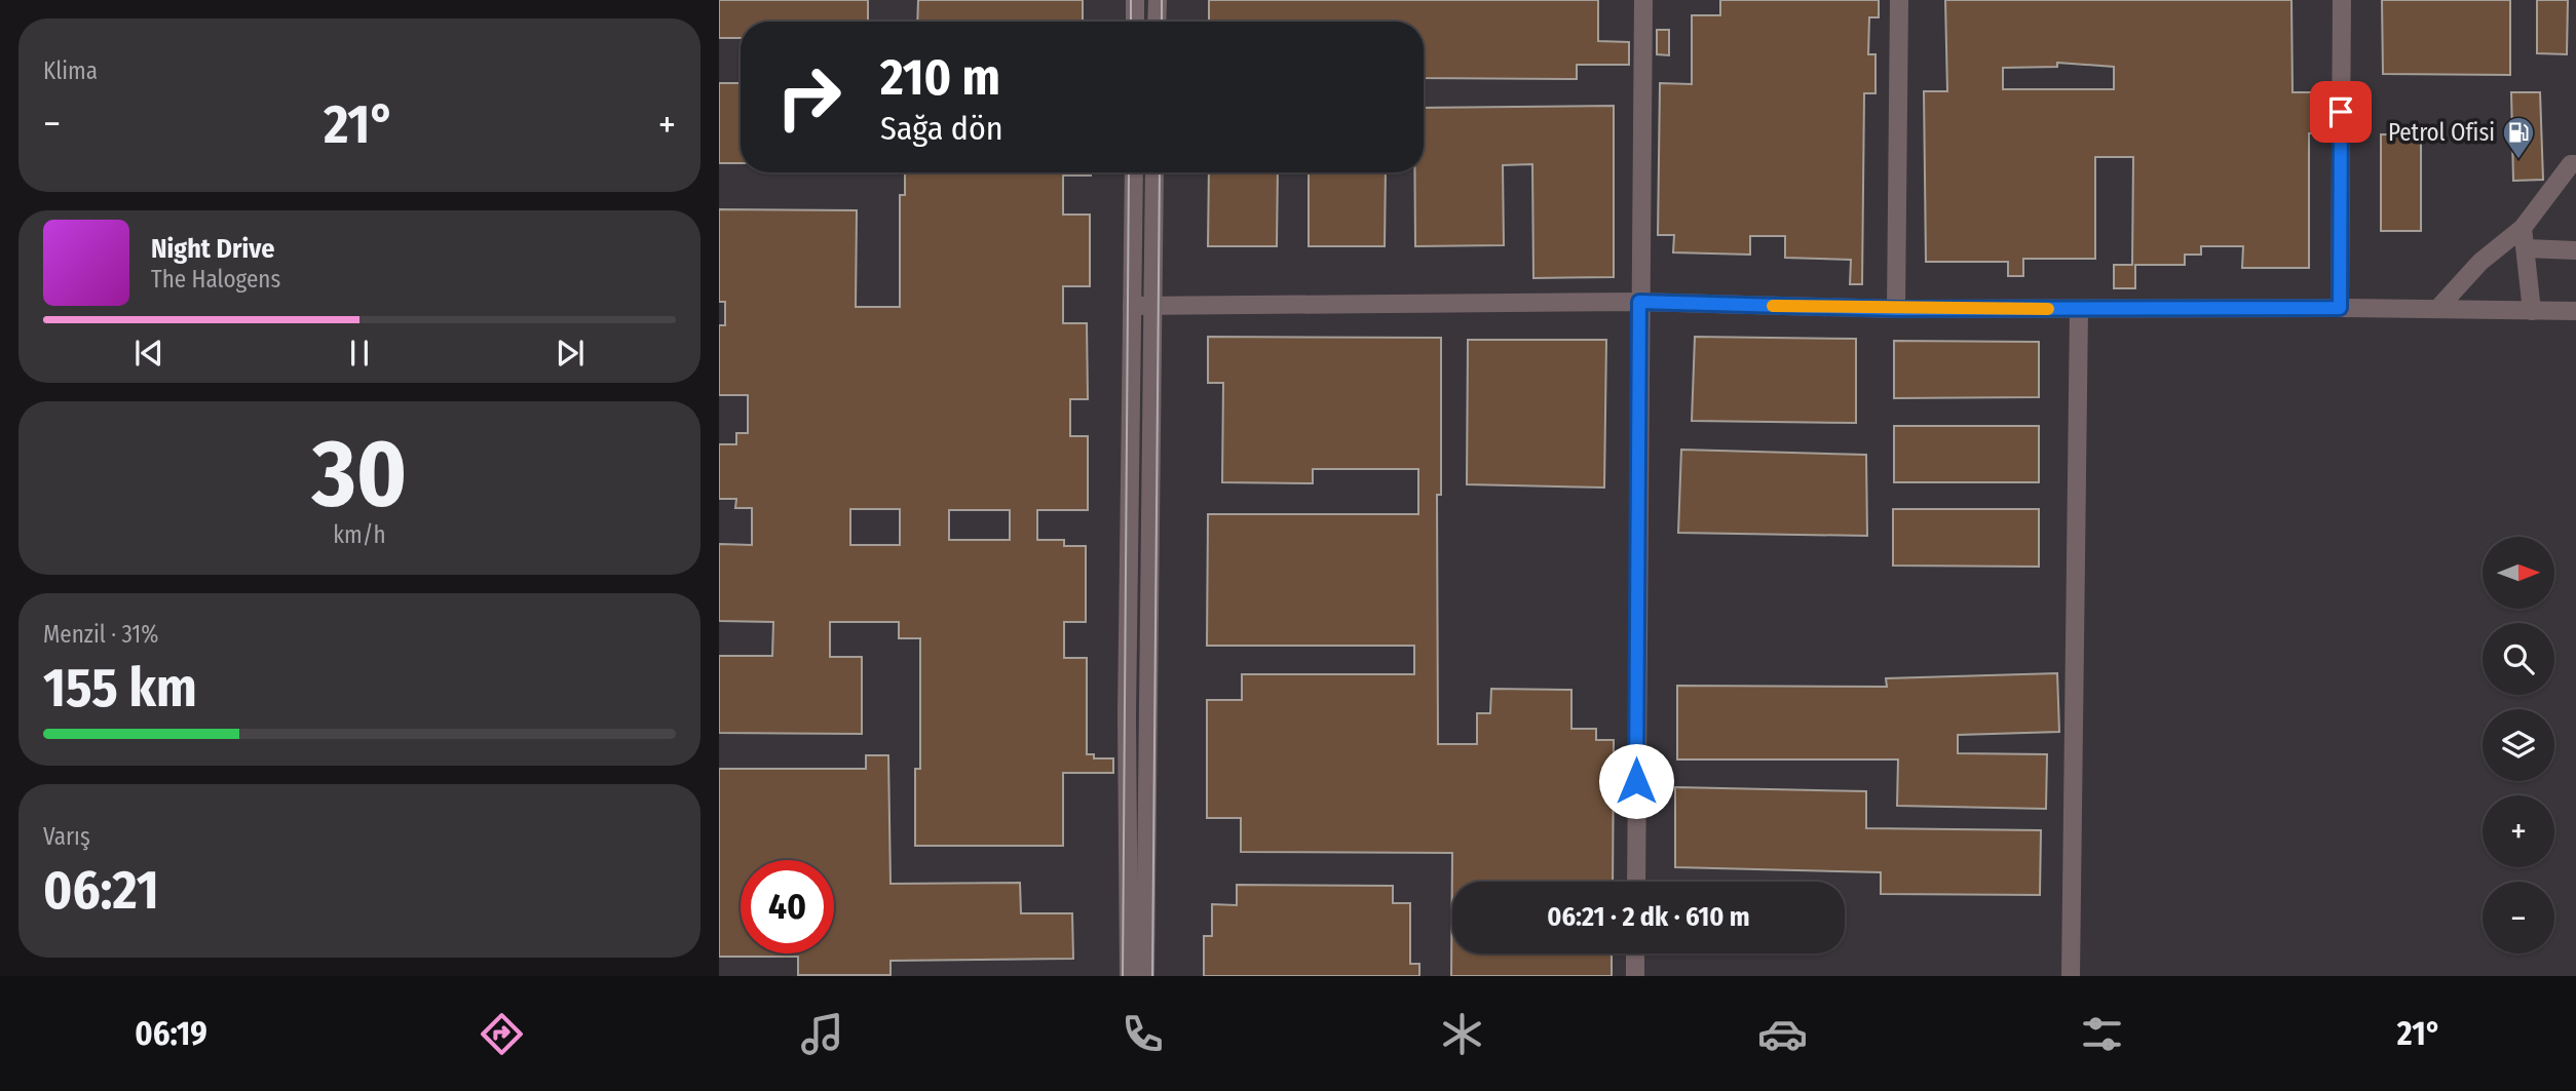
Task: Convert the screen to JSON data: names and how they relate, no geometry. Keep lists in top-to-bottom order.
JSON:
{
  "places": {
    "fuel station": ["Petrol Ofisi"]
  },
  "north": "right",
  "page": {
    "tile": [
      "Klima",
      ["30", "km/h"],
      ["Menzil · 31%", "155 km"],
      ["Varış", "06:21"]
    ],
    "turn": ["210 m", "Sağa dön"],
    "heat": ["−", "21°", "+"],
    "song": ["Night Drive", "The Halogens"],
    "map_buttons": ["+", "−"],
    "limit": "40",
    "trip": "06:21 · 2 dk · 610 m",
    "tabs": ["06:19", "21°"]
  }
}
